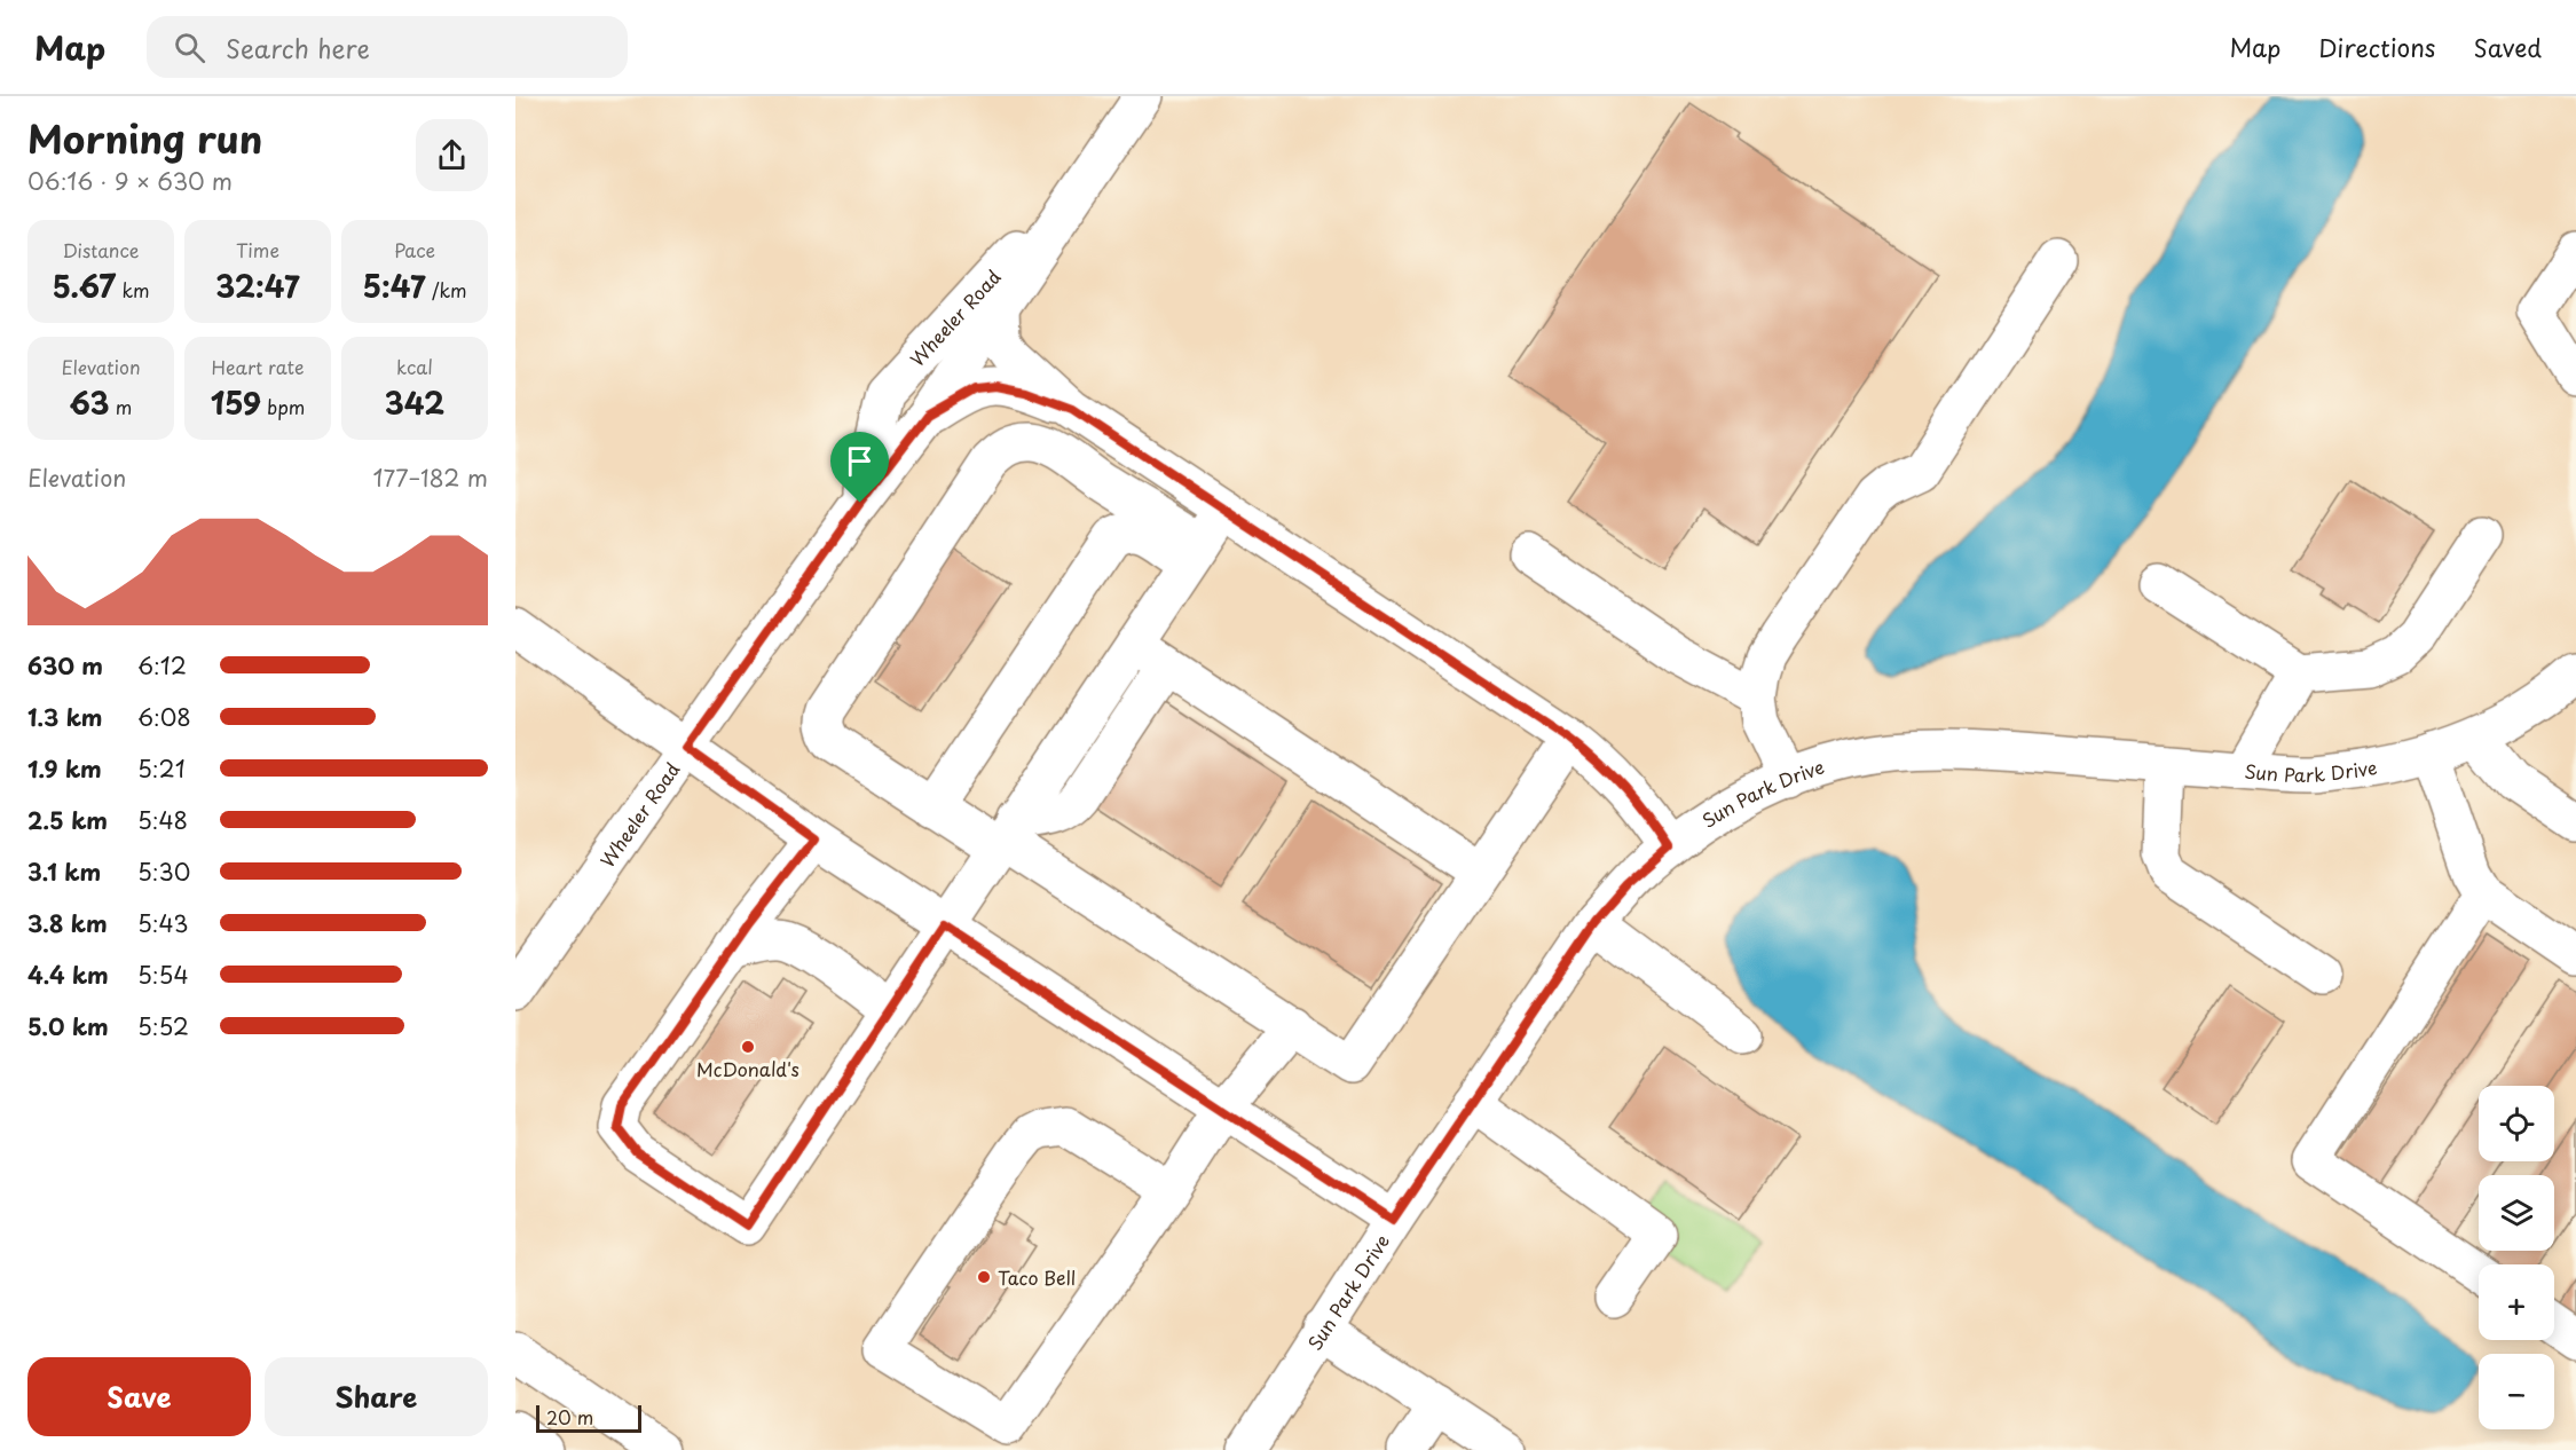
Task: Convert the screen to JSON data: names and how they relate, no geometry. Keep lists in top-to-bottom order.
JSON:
{
  "streets": {
    "street": ["Wheeler Road", "Sun Park Drive"]
  },
  "places": ["McDonald's", "Taco Bell"],
  "scale_bar": "20 m",
  "page": {
    "header": "Map",
    "search": "Search here",
    "nav": ["Map", "Directions", "Saved"],
    "heading": ["Morning run", "06:16 · 9 × 630 m"],
    "stats": [
      ["Distance", "5.67 km"],
      ["Time", "32:47"],
      ["Pace", "5:47 /km"],
      ["Elevation", "63 m"],
      ["Heart rate", "159 bpm"],
      ["kcal", "342"]
    ],
    "chart": ["Elevation", "177–182 m"],
    "list": [
      {
        "name": "630 m",
        "note": "6:12"
      },
      {
        "name": "1.3 km",
        "note": "6:08"
      },
      {
        "name": "1.9 km",
        "note": "5:21"
      },
      {
        "name": "2.5 km",
        "note": "5:48"
      },
      {
        "name": "3.1 km",
        "note": "5:30"
      },
      {
        "name": "3.8 km",
        "note": "5:43"
      },
      {
        "name": "4.4 km",
        "note": "5:54"
      },
      {
        "name": "5.0 km",
        "note": "5:52"
      }
    ],
    "map_buttons": ["+", "−"],
    "buttons": ["Save", "Share"],
    "scale": "20 m"
  }
}
